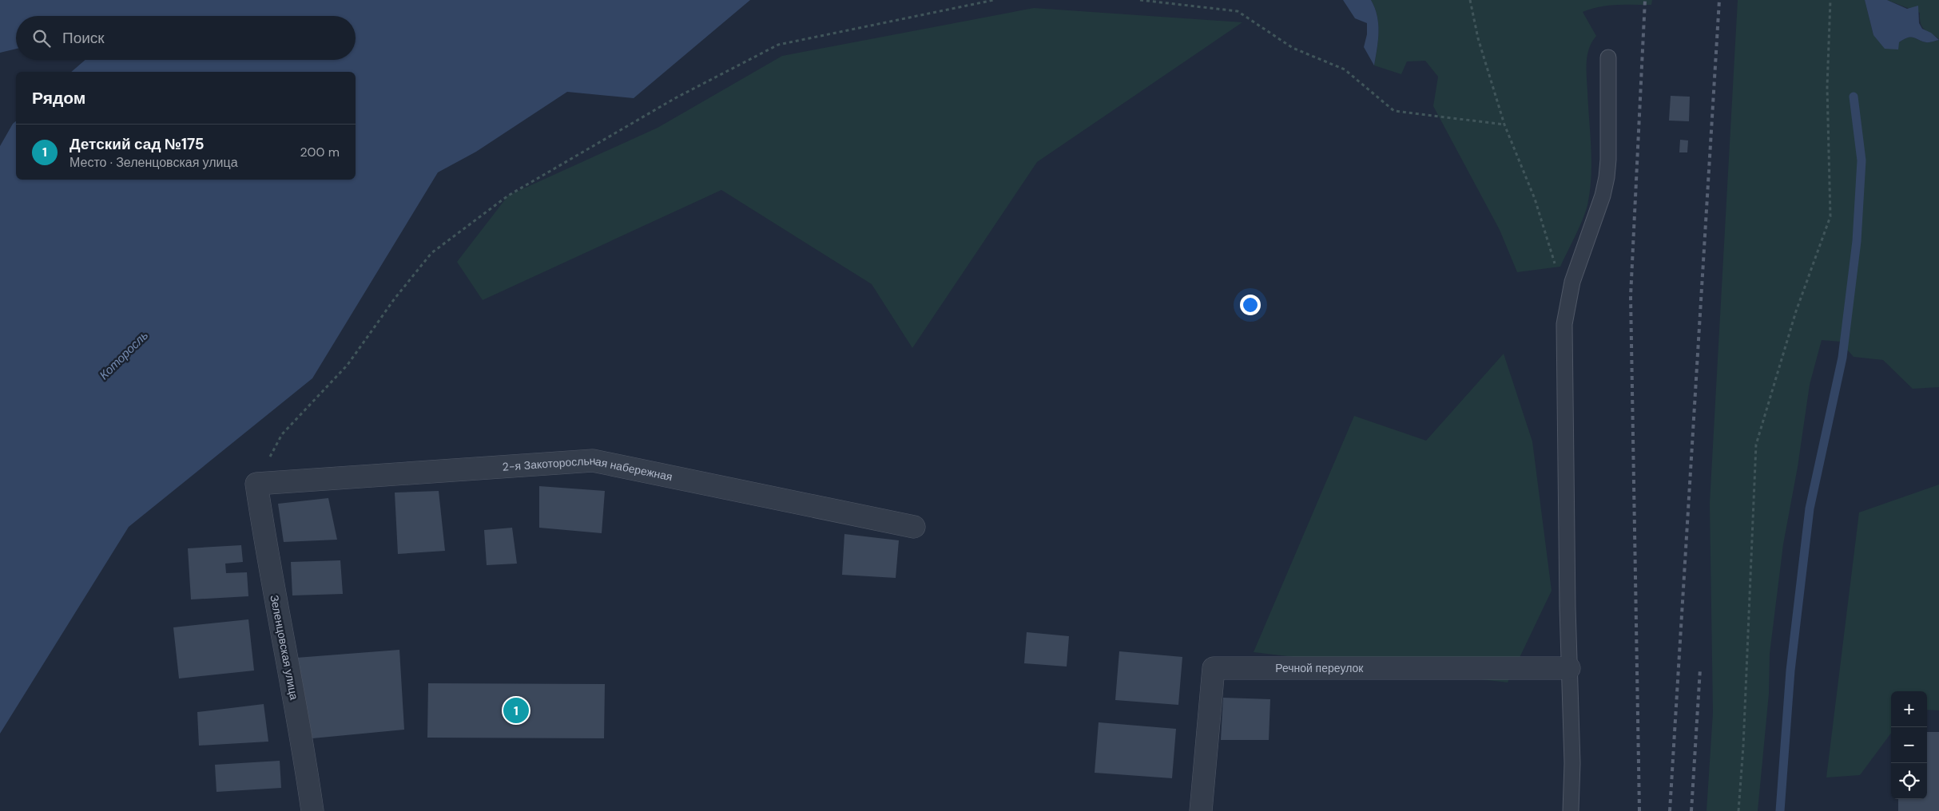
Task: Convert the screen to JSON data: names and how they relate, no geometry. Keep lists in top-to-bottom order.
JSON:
{
  "streets": {
    "street": ["2-я Закоторосльная набережная", "Зеленцовская улица", "Речной переулок"]
  },
  "crossings": [
    ["2-я Закоторосльная набережная", "Зеленцовская улица"]
  ],
  "water": ["Которосль"],
  "page": {
    "search": "Поиск",
    "heading": "Рядом",
    "list": [
      {
        "mark": "1",
        "name": "Детский сад №175",
        "note": "Место · Зеленцовская улица",
        "value": "200 m"
      }
    ],
    "map_buttons": ["+", "−"],
    "pins": "1"
  }
}
